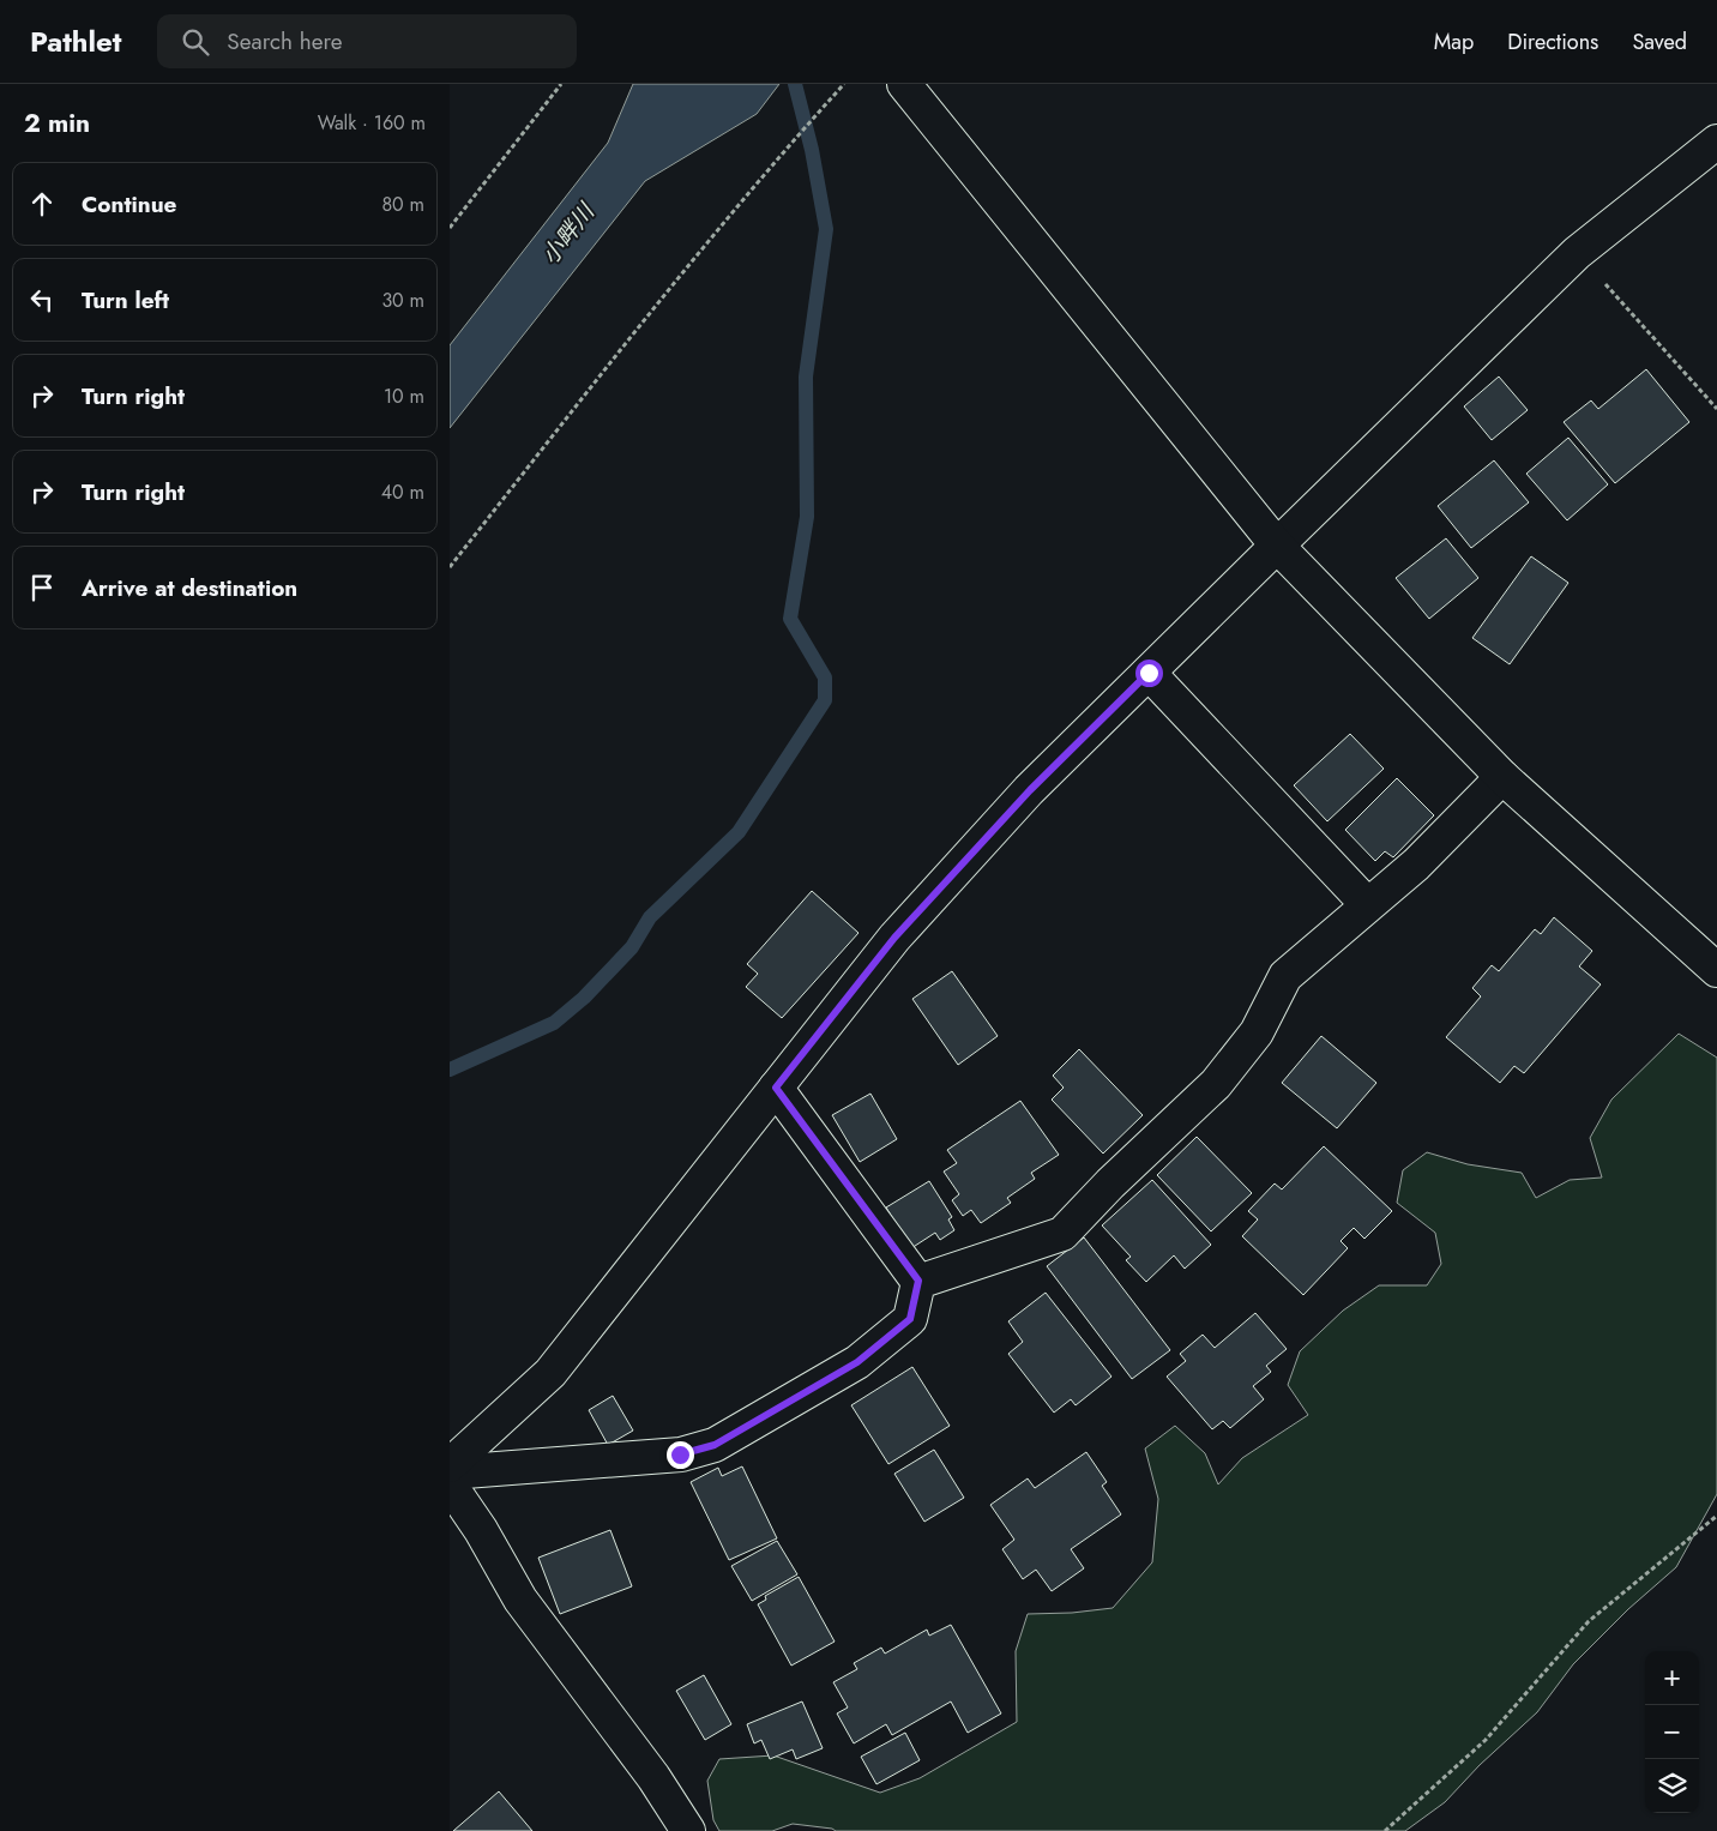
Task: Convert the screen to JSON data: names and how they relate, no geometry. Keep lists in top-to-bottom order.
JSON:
{
  "water": ["小畔川"],
  "page": {
    "header": "Pathlet",
    "search": "Search here",
    "nav": ["Map", "Directions", "Saved"],
    "heading": ["2 min", "Walk · 160 m"],
    "list": [
      ["Continue", "80 m"],
      ["Turn left", "30 m"],
      ["Turn right", "10 m"],
      ["Turn right", "40 m"],
      "Arrive at destination"
    ],
    "map_buttons": ["+", "−"]
  }
}
